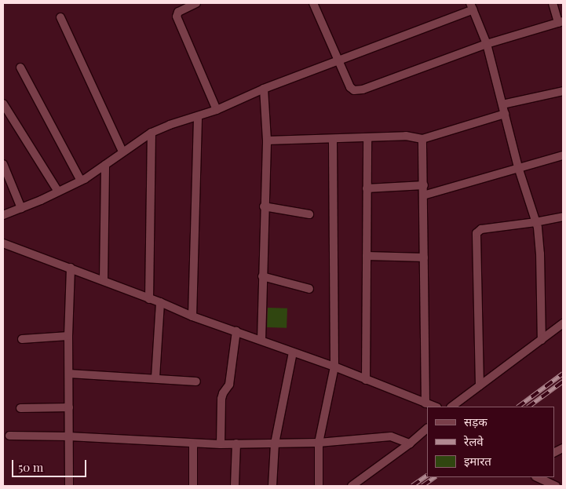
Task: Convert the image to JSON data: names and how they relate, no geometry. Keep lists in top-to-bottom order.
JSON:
{
  "legend": ["सड़क", "रेलवे", "इमारत"],
  "scale_bar": "50 m"
}
